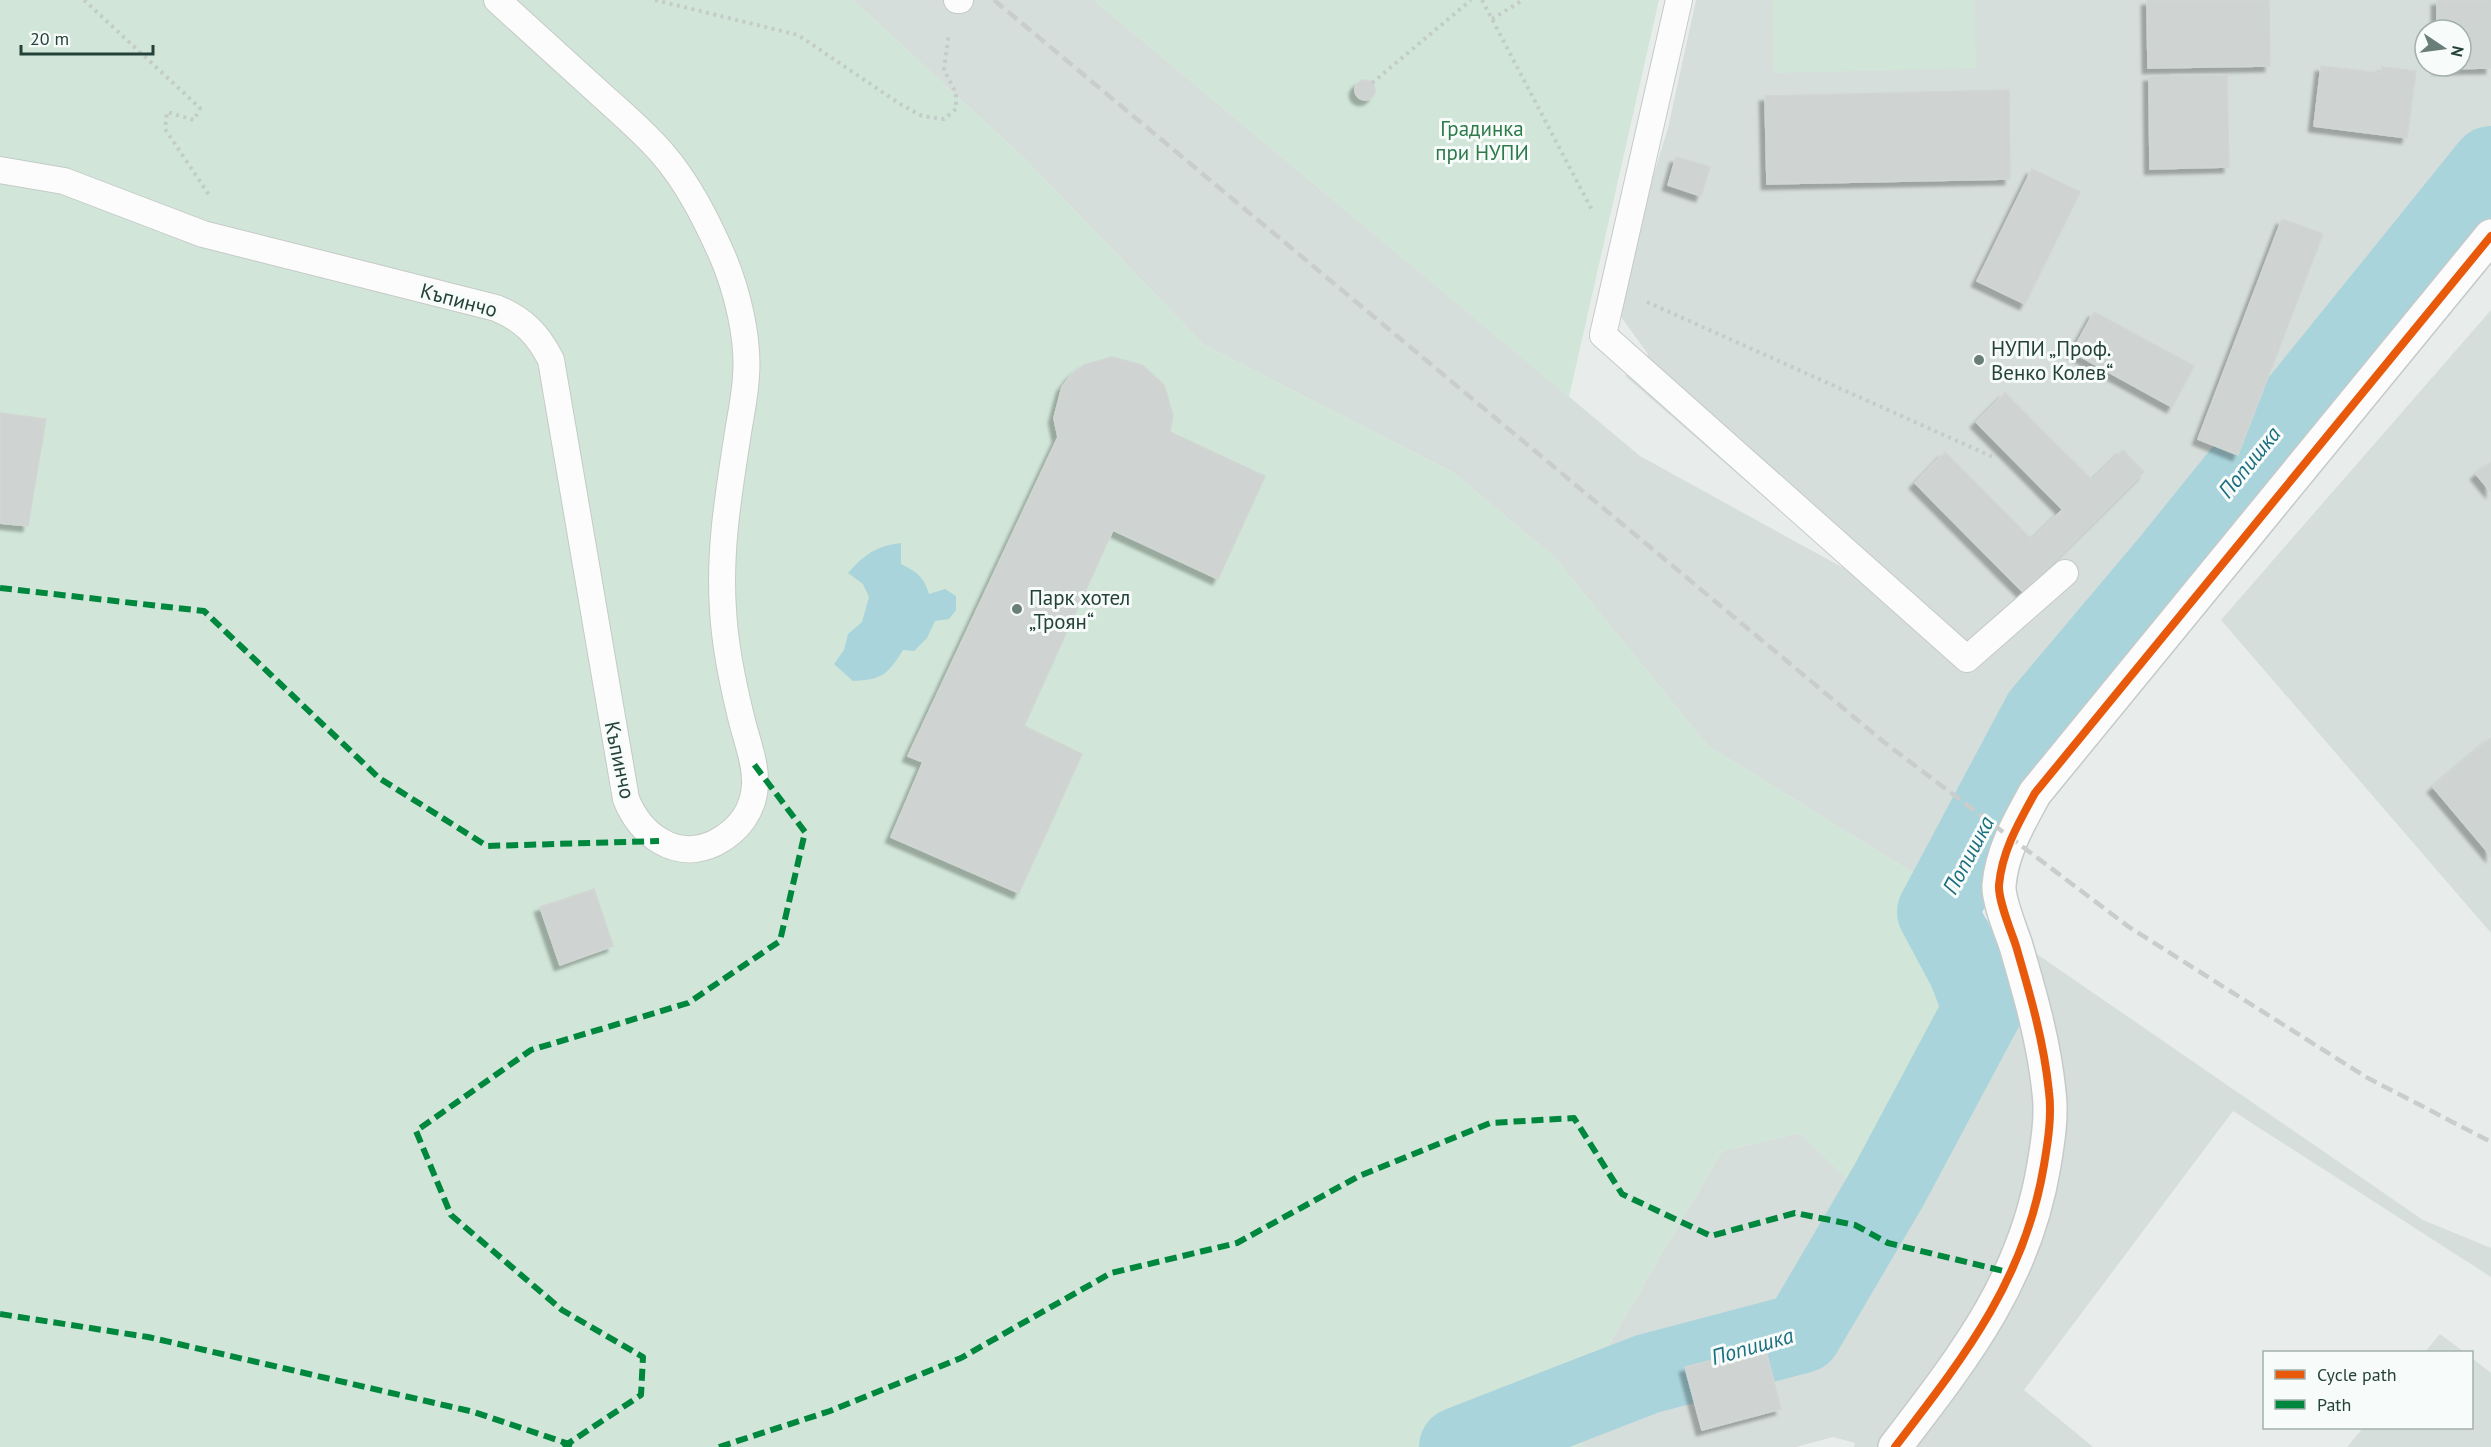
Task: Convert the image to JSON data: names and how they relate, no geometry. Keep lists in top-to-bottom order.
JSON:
{
  "streets": {
    "lane": ["Къпинчо"]
  },
  "water": ["Попишка"],
  "parks": ["Градинка при НУПИ"],
  "places": ["НУПИ „Проф. Венко Колев“", "Парк хотел „Троян“"],
  "legend": ["Cycle path", "Path"],
  "scale_bar": "20 m",
  "north": "right"
}
